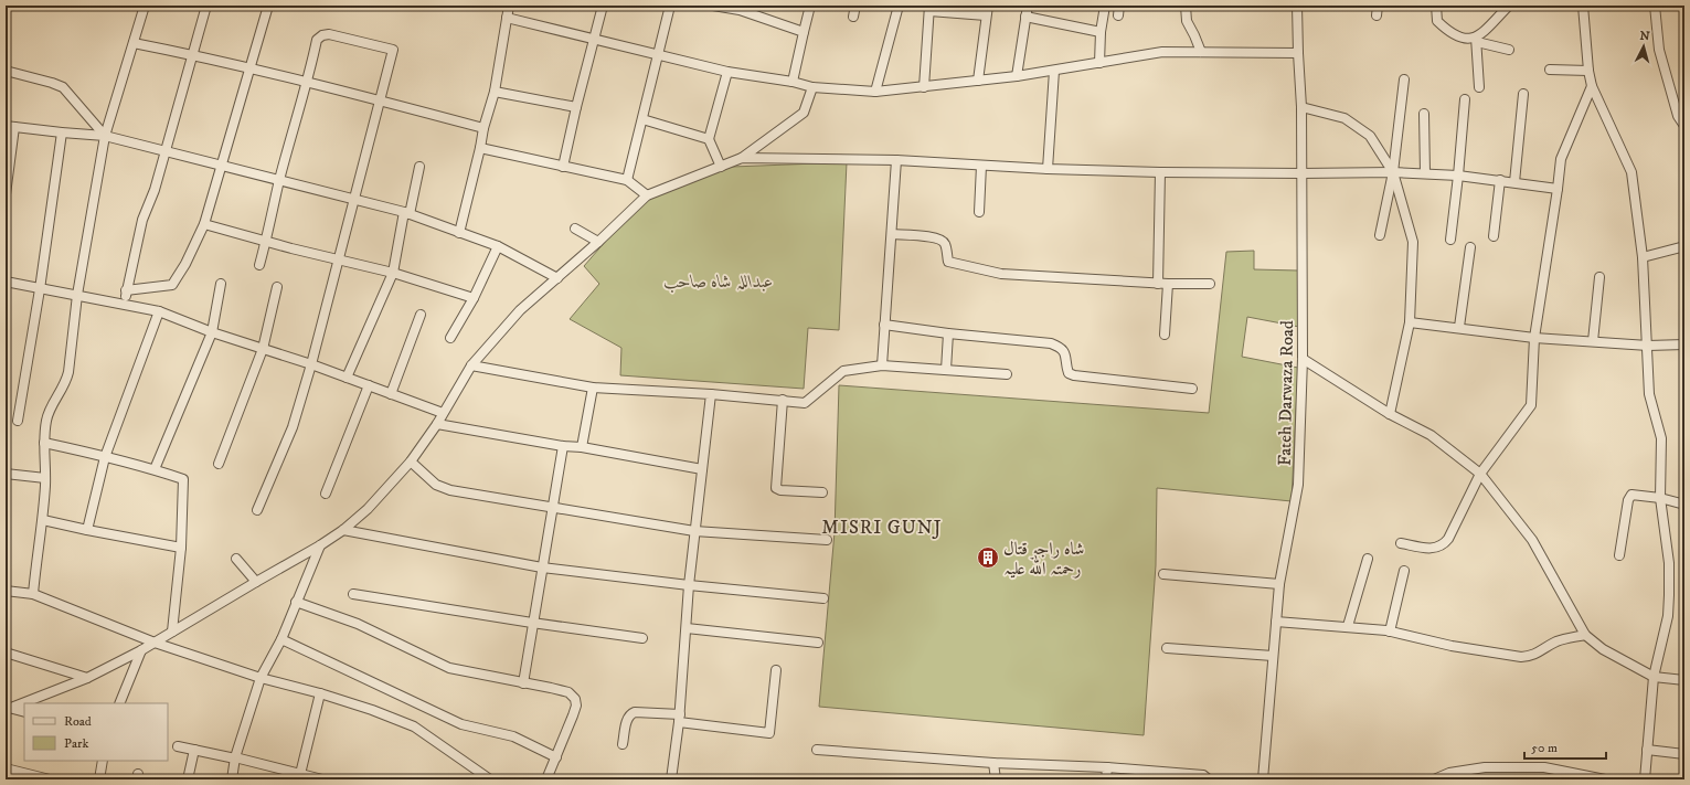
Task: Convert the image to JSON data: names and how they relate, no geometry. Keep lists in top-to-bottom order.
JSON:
{
  "streets": {
    "street": ["Fateh Darwaza Road"]
  },
  "districts": ["MISRI GUNJ"],
  "parks": ["عبداللہ شاہ صاحب"],
  "places": {
    "building": ["شاہ راجو قتال رحمتہ اللہ علیہ"]
  },
  "legend": ["Road", "Park"],
  "scale_bar": "50 m",
  "north": "top"
}
